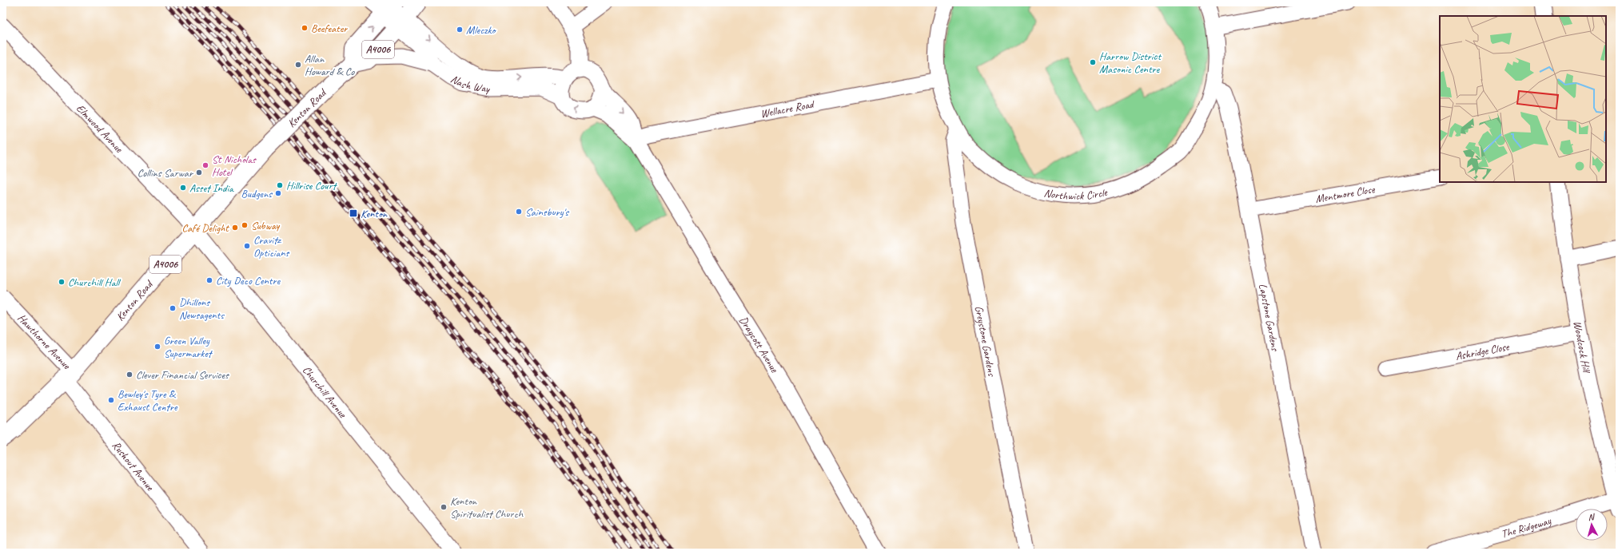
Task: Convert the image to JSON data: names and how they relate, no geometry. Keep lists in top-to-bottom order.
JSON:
{
  "streets": {
    "main road": ["A4006", "Kenton Road"],
    "street": [
      "Nash Way",
      "Wellacre Road",
      "Elmwood Avenue",
      "Northwick Circle",
      "Mentmore Close",
      "Lapstone Gardens",
      "Hawthorne Avenue",
      "Greystone Gardens",
      "Draycott Avenue",
      "Woodcock Hill",
      "Ashridge Close",
      "Churchill Avenue",
      "Rushout Avenue",
      "The Ridgeway"
    ]
  },
  "crossings": [
    ["A4006", "Nash Way"],
    ["A4006", "Kenton Road"],
    ["Nash Way", "Draycott Avenue"],
    ["Kenton Road", "Elmwood Avenue"],
    ["Kenton Road", "Hawthorne Avenue"],
    ["Kenton Road", "Churchill Avenue"],
    ["Kenton Road", "Rushout Avenue"],
    ["Wellacre Road", "Northwick Circle"],
    ["Wellacre Road", "Draycott Avenue"],
    ["Elmwood Avenue", "Churchill Avenue"],
    ["Northwick Circle", "Lapstone Gardens"],
    ["Northwick Circle", "Greystone Gardens"],
    ["Mentmore Close", "Lapstone Gardens"],
    ["Hawthorne Avenue", "Rushout Avenue"],
    ["Woodcock Hill", "Ashridge Close"],
    ["Woodcock Hill", "The Ridgeway"]
  ],
  "places": {
    "other": [
      "Beefeater",
      "Mleczko",
      "Harrow District Masonic Centre",
      "Allan Howard & Co",
      "St Nicholas Hotel",
      "Collins Sarwar",
      "Hillrise Court",
      "Asset India",
      "Budgens",
      "Sainsbury's",
      "Subway",
      "Café Delight",
      "Cravitz Opticians",
      "City Deco Centre",
      "Churchill Hall",
      "Dhillons Newsagents",
      "Green Valley Supermarket",
      "Clever Financial Services",
      "Bewley's Tyre & Exhaust Centre",
      "Kenton Spiritualist Church"
    ],
    "transit": ["Kenton"]
  },
  "north": "top"
}
